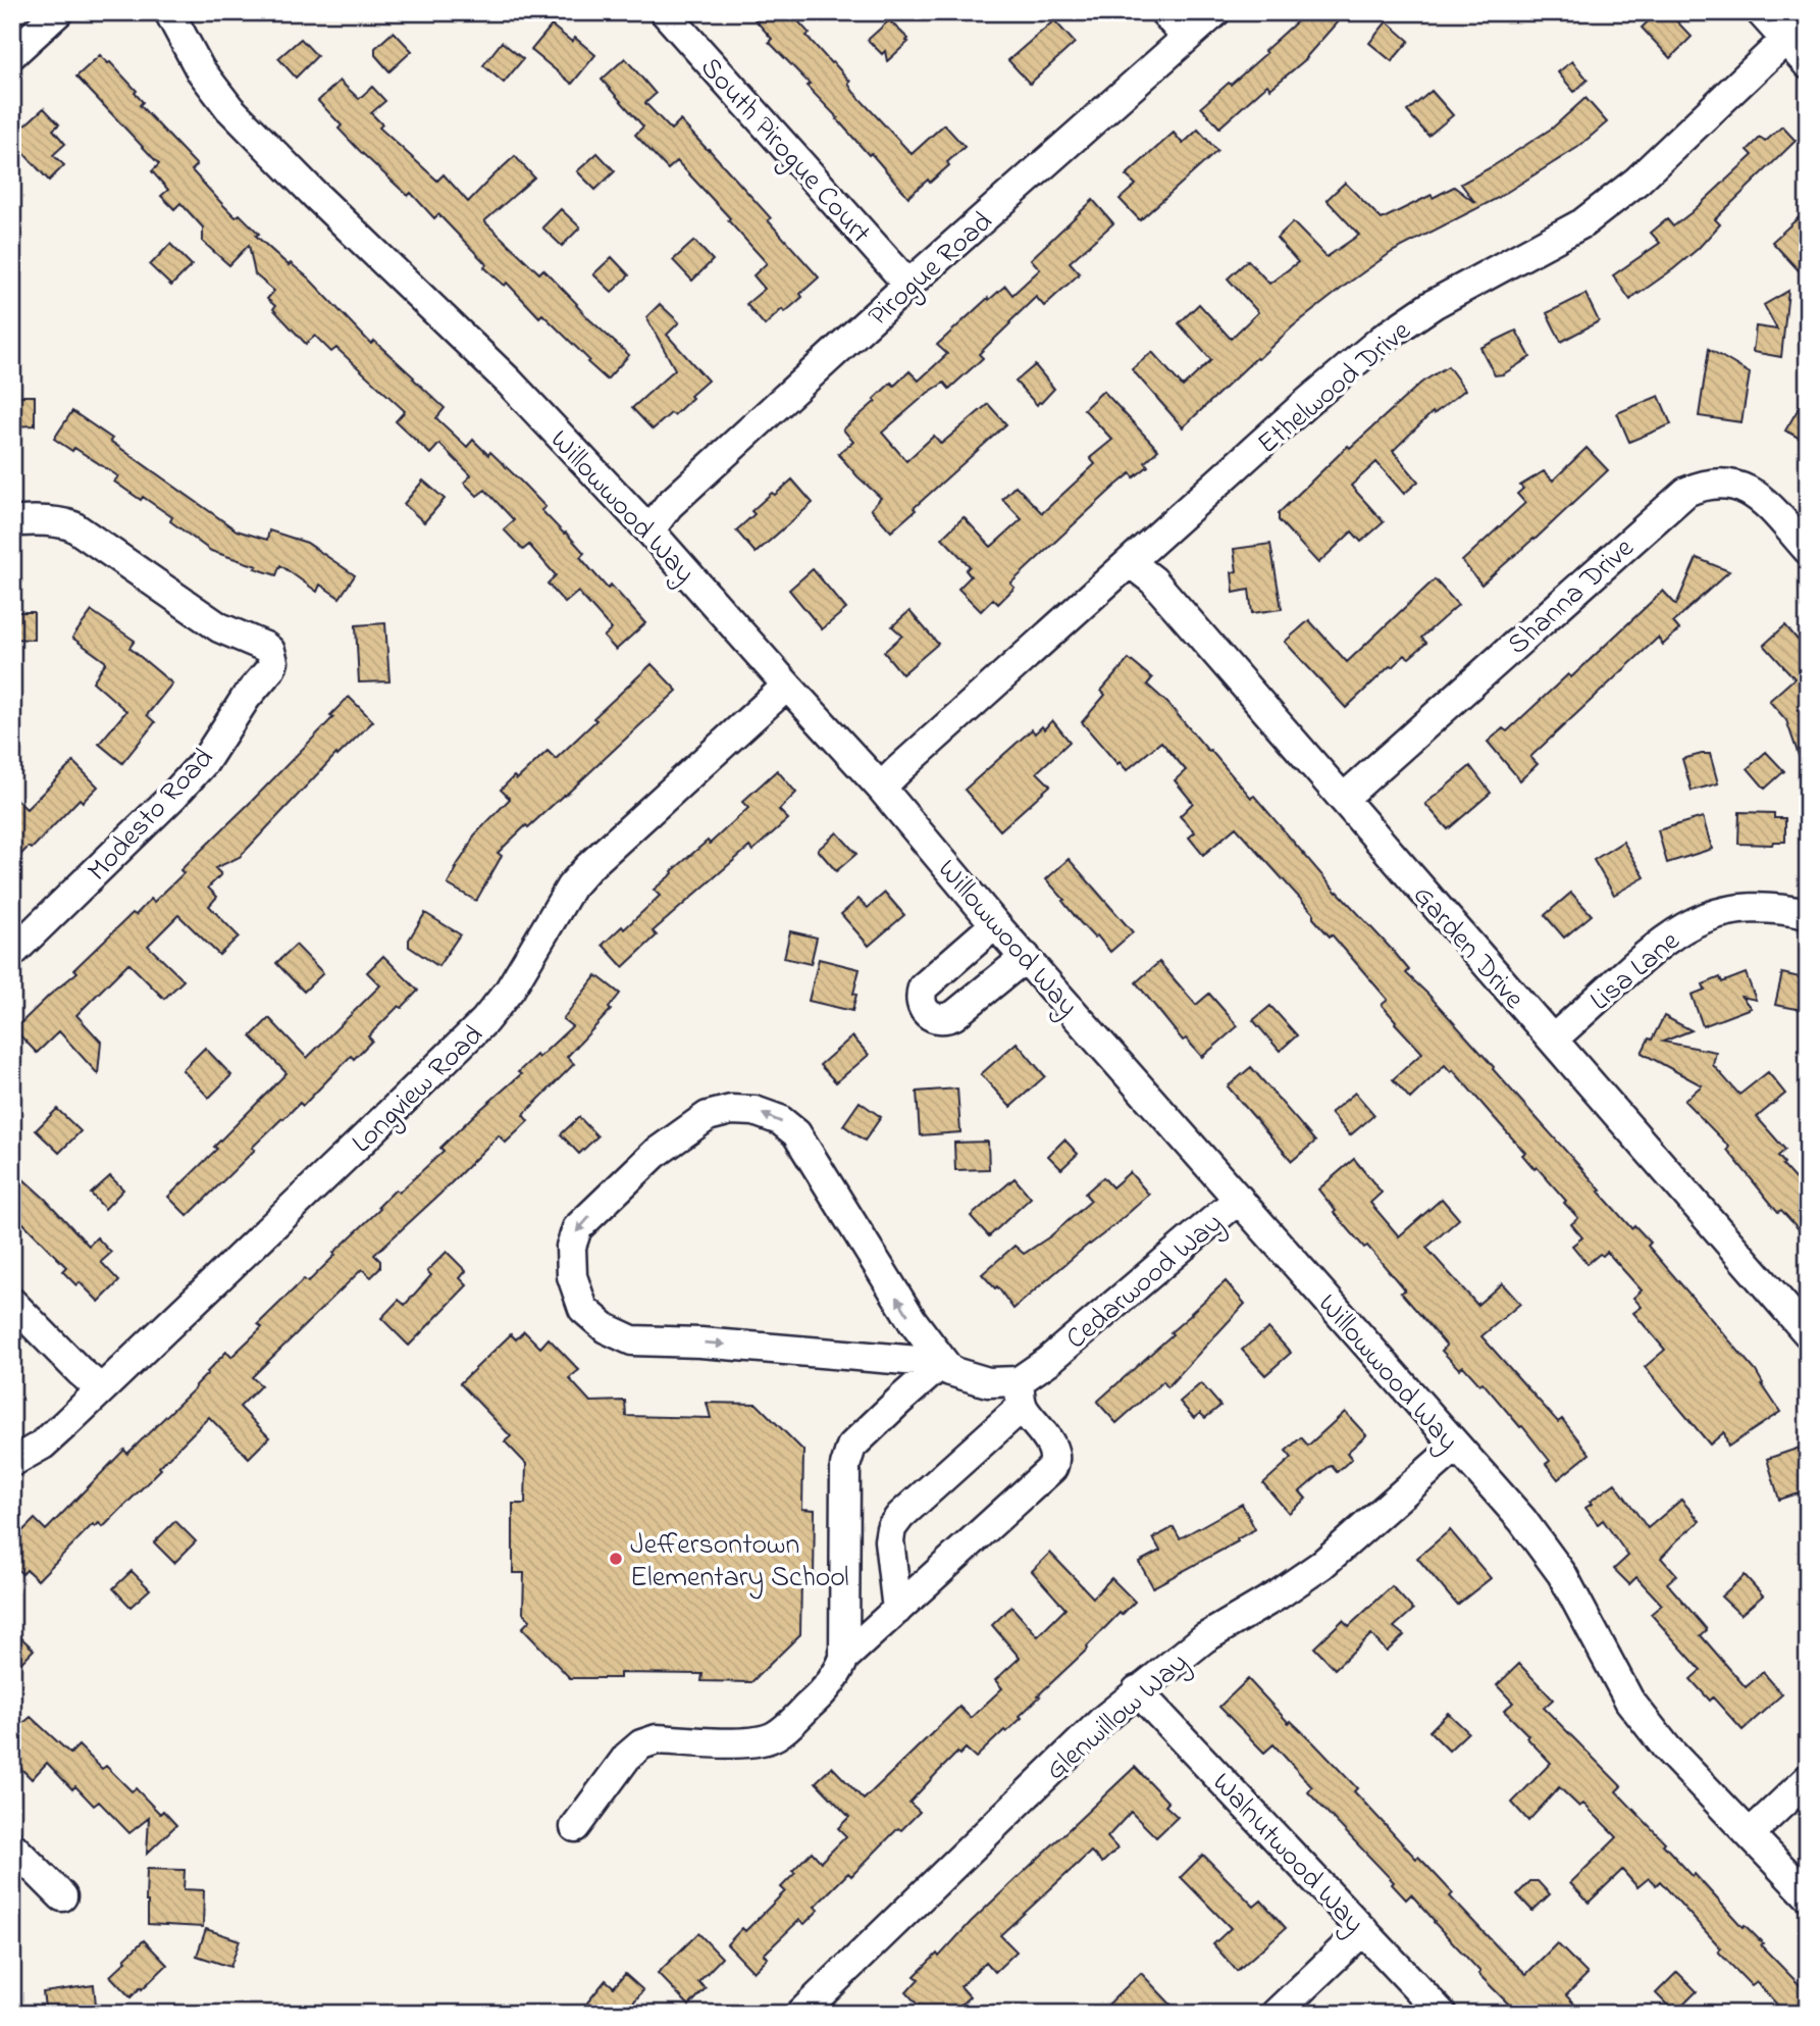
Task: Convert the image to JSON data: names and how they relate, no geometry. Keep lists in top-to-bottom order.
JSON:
{
  "streets": {
    "street": [
      "South Pirogue Court",
      "Pirogue Road",
      "Ethelwood Drive",
      "Willowwood Way",
      "Shanna Drive",
      "Modesto Road",
      "Garden Drive",
      "Lisa Lane",
      "Longview Road",
      "Cedarwood Way",
      "Glenwillow Way",
      "Walnutwood Way"
    ]
  },
  "crossings": [
    ["South Pirogue Court", "Pirogue Road"],
    ["Pirogue Road", "Willowwood Way"],
    ["Ethelwood Drive", "Willowwood Way"],
    ["Ethelwood Drive", "Garden Drive"],
    ["Willowwood Way", "Longview Road"],
    ["Willowwood Way", "Cedarwood Way"],
    ["Willowwood Way", "Glenwillow Way"],
    ["Shanna Drive", "Garden Drive"],
    ["Garden Drive", "Lisa Lane"],
    ["Glenwillow Way", "Walnutwood Way"]
  ],
  "places": ["Jeffersontown Elementary School"]
}
